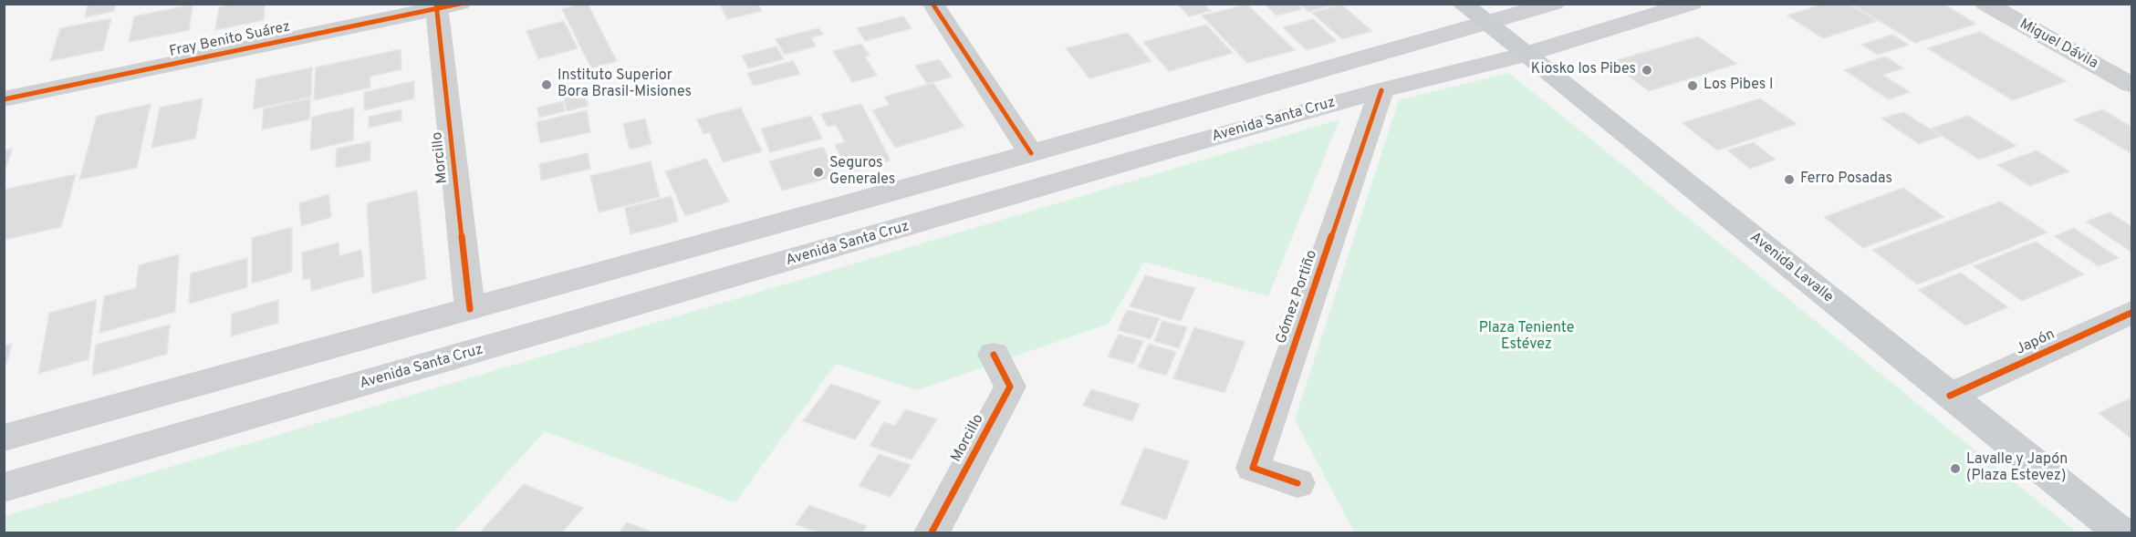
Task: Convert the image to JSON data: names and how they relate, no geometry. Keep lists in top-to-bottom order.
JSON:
{
  "streets": {
    "main road": ["Avenida Santa Cruz", "Avenida Lavalle"],
    "street": [
      "Fray Benito Suárez",
      "Miguel Dávila",
      "Morcillo",
      "Gómez Portiño",
      "Japón"
    ]
  },
  "crossings": [
    ["Fray Benito Suárez", "Morcillo"],
    ["Avenida Santa Cruz", "Avenida Lavalle"],
    ["Avenida Santa Cruz", "Gómez Portiño"],
    ["Avenida Lavalle", "Japón"]
  ],
  "parks": ["Plaza Teniente Estévez"],
  "places": [
    "Kiosko los Pibes",
    "Instituto Superior Bora Brasil-Misiones",
    "Los Pibes I",
    "Seguros Generales",
    "Ferro Posadas",
    "Lavalle y Japón (Plaza Estevez)"
  ]
}
